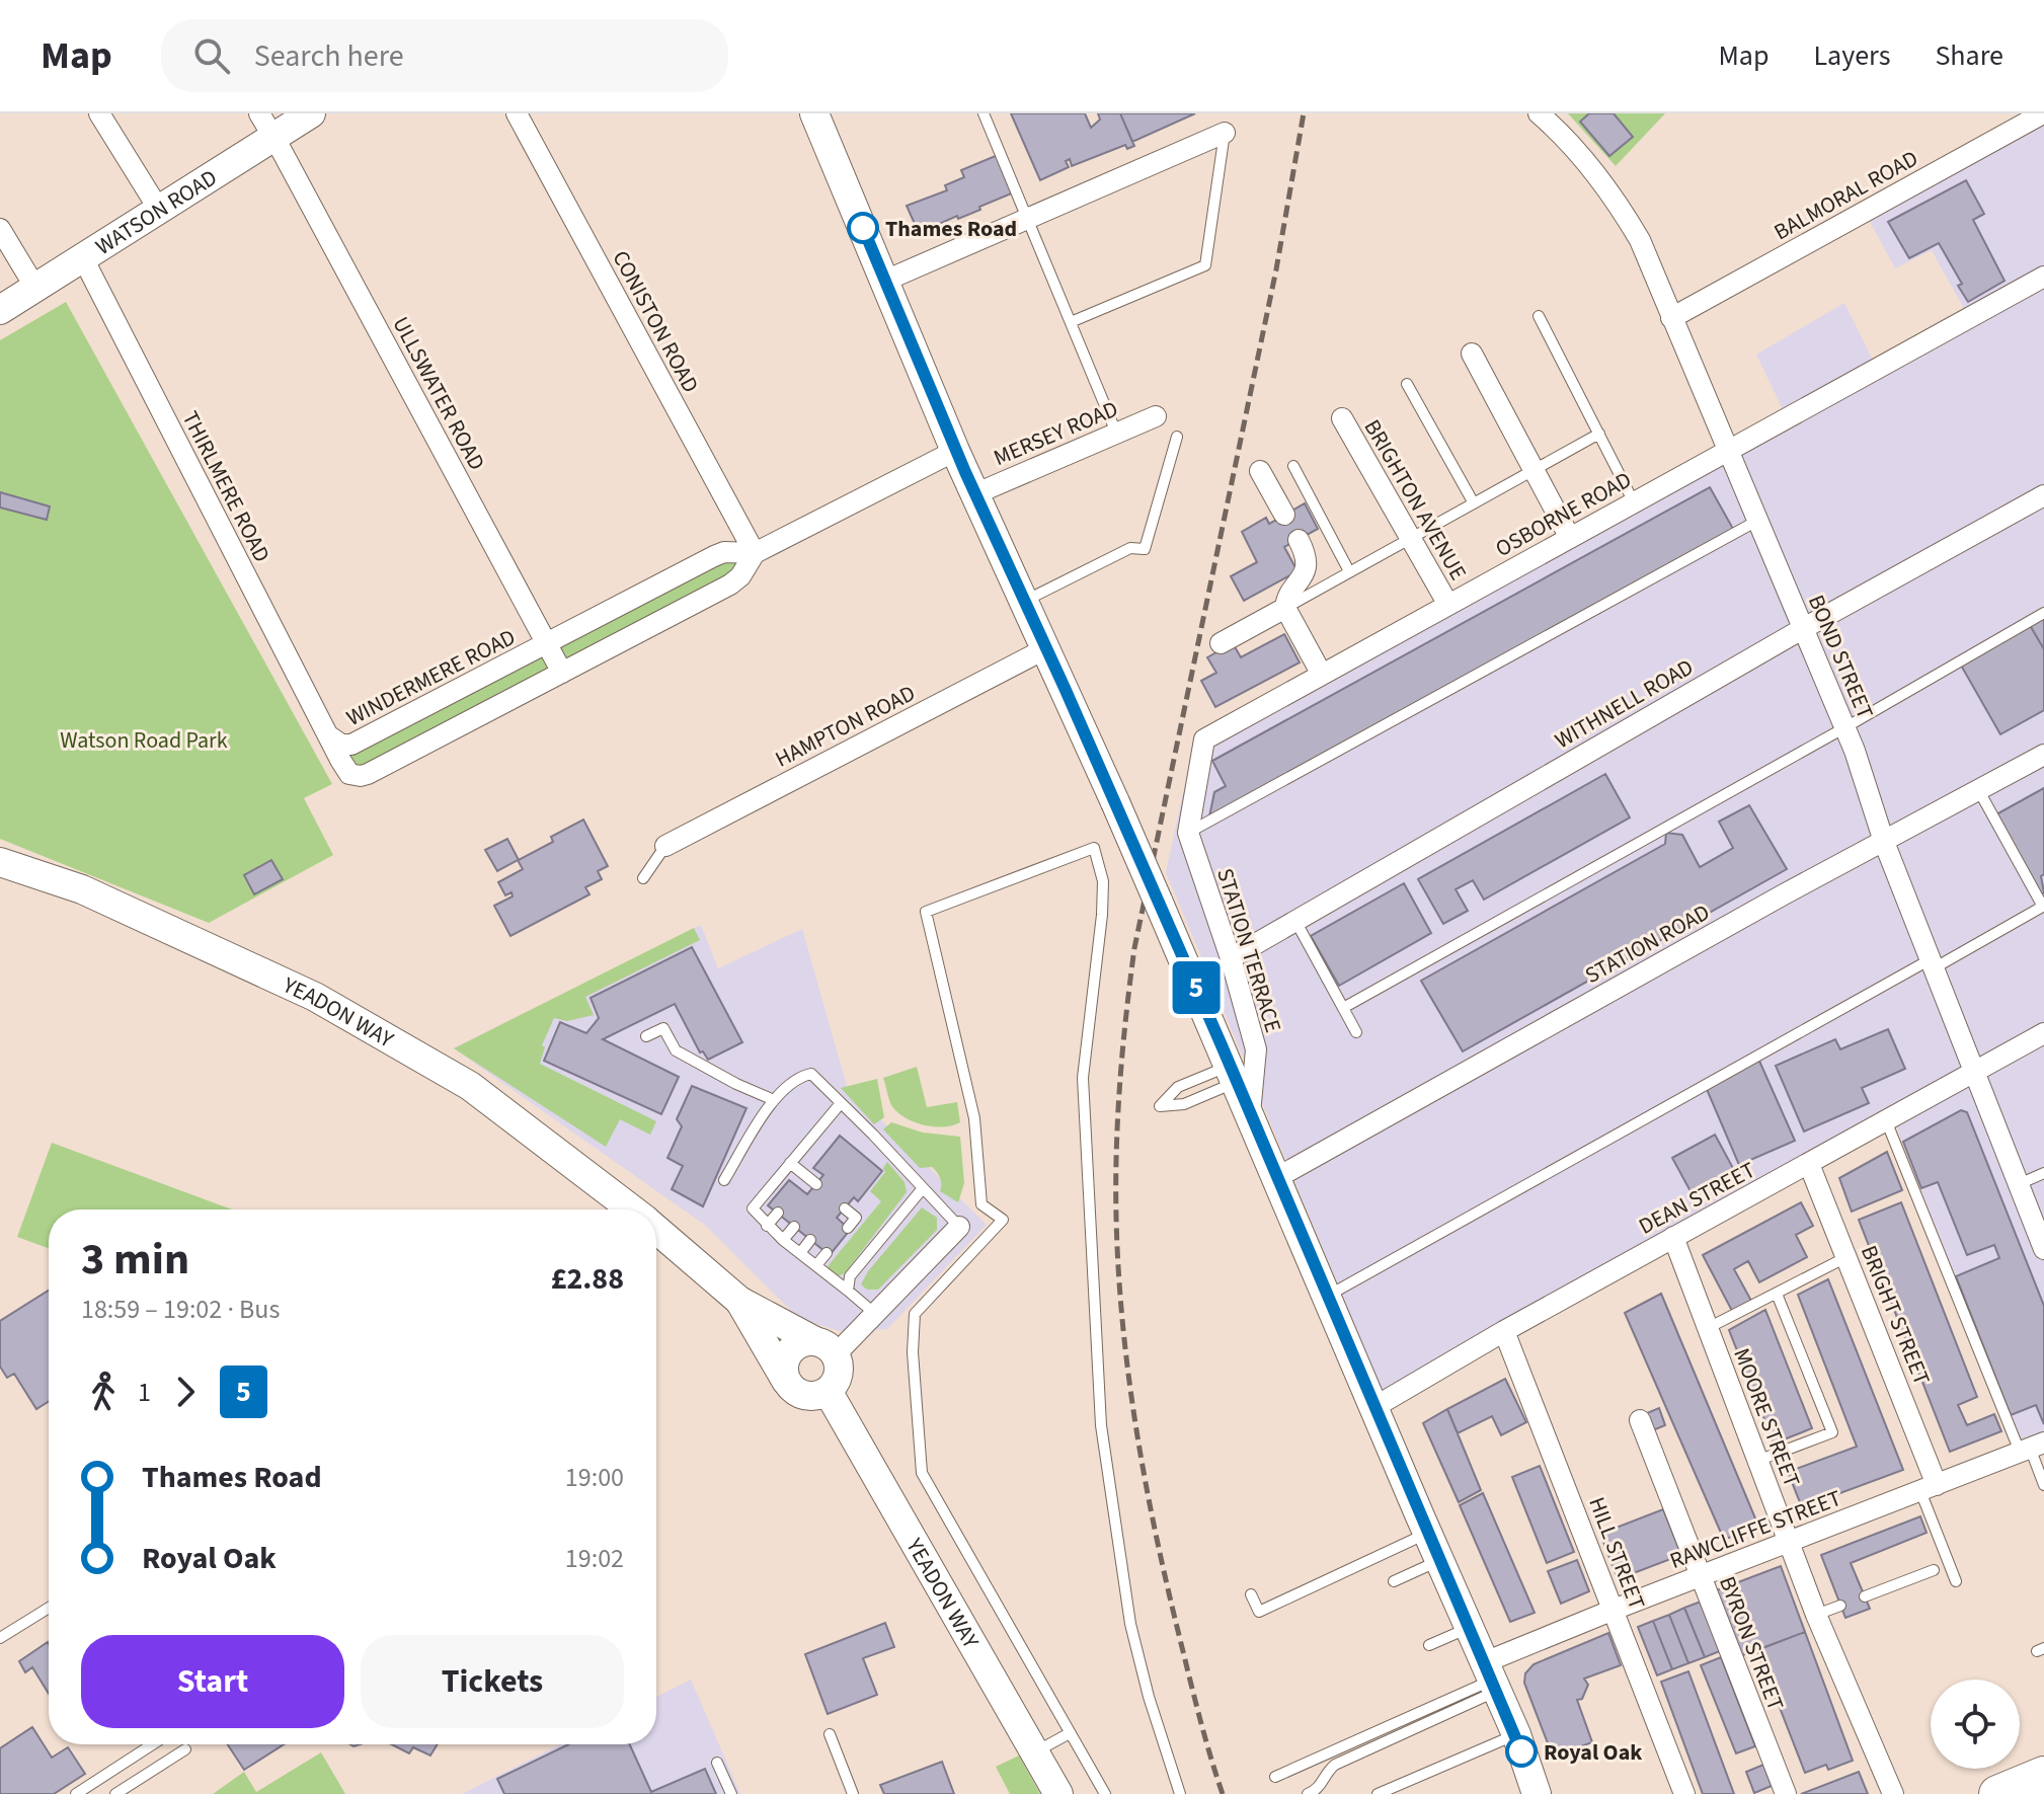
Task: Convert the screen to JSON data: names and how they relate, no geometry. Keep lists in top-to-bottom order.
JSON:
{
  "streets": {
    "street": [
      "BALMORAL ROAD",
      "WATSON ROAD",
      "CONISTON ROAD",
      "ULLSWATER ROAD",
      "MERSEY ROAD",
      "THIRLMERE ROAD",
      "BRIGHTON AVENUE",
      "OSBORNE ROAD",
      "BOND STREET",
      "WINDERMERE ROAD",
      "WITHNELL ROAD",
      "HAMPTON ROAD",
      "STATION ROAD",
      "STATION TERRACE",
      "YEADON WAY",
      "DEAN STREET",
      "BRIGHT STREET",
      "MOORE STREET",
      "RAWCLIFFE STREET",
      "HILL STREET",
      "BYRON STREET"
    ]
  },
  "crossings": [
    ["BALMORAL ROAD", "BOND STREET"],
    ["WATSON ROAD", "ULLSWATER ROAD"],
    ["WATSON ROAD", "THIRLMERE ROAD"],
    ["CONISTON ROAD", "WINDERMERE ROAD"],
    ["ULLSWATER ROAD", "WINDERMERE ROAD"],
    ["THIRLMERE ROAD", "WINDERMERE ROAD"],
    ["BRIGHTON AVENUE", "OSBORNE ROAD"],
    ["OSBORNE ROAD", "BOND STREET"],
    ["OSBORNE ROAD", "STATION TERRACE"],
    ["BOND STREET", "WITHNELL ROAD"],
    ["BOND STREET", "STATION ROAD"],
    ["BOND STREET", "DEAN STREET"],
    ["WITHNELL ROAD", "STATION TERRACE"],
    ["DEAN STREET", "BRIGHT STREET"],
    ["DEAN STREET", "MOORE STREET"],
    ["DEAN STREET", "HILL STREET"],
    ["BRIGHT STREET", "RAWCLIFFE STREET"],
    ["MOORE STREET", "RAWCLIFFE STREET"],
    ["RAWCLIFFE STREET", "HILL STREET"],
    ["RAWCLIFFE STREET", "BYRON STREET"]
  ],
  "parks": ["Watson Road Park"],
  "places": ["Thames Road", "Royal Oak"],
  "lines": ["bus line 5"],
  "page": {
    "header": "Map",
    "search": "Search here",
    "nav": ["Map", "Layers", "Share"],
    "on_map": "5",
    "heading": ["3 min", "18:59 – 19:02 · Bus", "£2.88"],
    "legs": ["1", "5"],
    "list": [
      {
        "name": "Thames Road",
        "value": "19:00"
      },
      {
        "name": "Royal Oak",
        "value": "19:02"
      }
    ],
    "buttons": ["Start", "Tickets"]
  }
}
